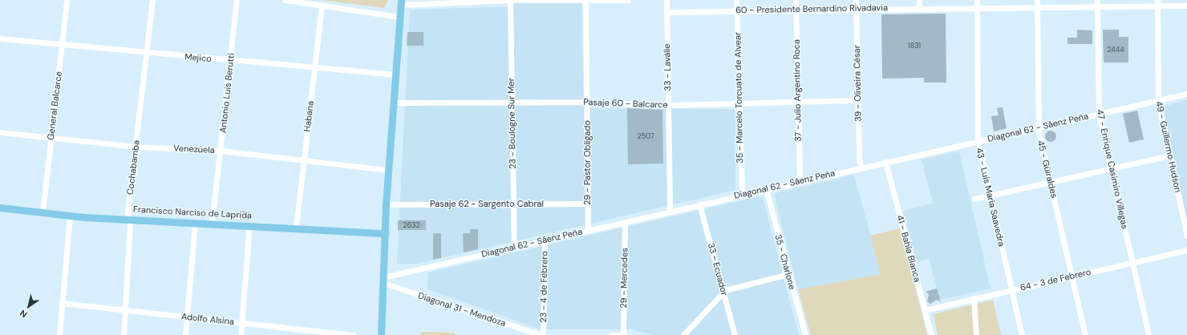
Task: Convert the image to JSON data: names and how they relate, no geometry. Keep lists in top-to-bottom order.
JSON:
{
  "streets": {
    "main road": ["Francisco Narciso de Laprida"],
    "street": [
      "60 - Presidente Bernardino Rivadavia",
      "Mejico",
      "33 - Lavalle",
      "39 - Oliveira César",
      "37 - Julio Argentino Roca",
      "Antonio Luis Berutti",
      "35 - Marcelo Torcuato de Alvear",
      "Pasaje 60 - Balcarce",
      "General Balcarce",
      "Habana",
      "23 - Boulogne Sur Mer",
      "Diagonal 62 - Sáenz Peña",
      "49 - Guillermo Hudson",
      "Venezuela",
      "29 - Pastor Obligado",
      "Cochabamba",
      "45 - Güiraldes",
      "47 - Enrique Casimiro Villegas",
      "43 - Luis María Saavedra",
      "Pasaje 62 - Sargento Cabral",
      "41 - Bahía Blanca",
      "35 - Charlone",
      "33 - Ecuador",
      "29 - Mercedes",
      "64 - 3 de Febrero",
      "23 - 4 de Febrero",
      "Diagonal 31 - Mendoza",
      "Adolfo Alsina"
    ]
  },
  "crossings": [
    ["60 - Presidente Bernardino Rivadavia", "33 - Lavalle"],
    ["60 - Presidente Bernardino Rivadavia", "39 - Oliveira César"],
    ["60 - Presidente Bernardino Rivadavia", "37 - Julio Argentino Roca"],
    ["60 - Presidente Bernardino Rivadavia", "35 - Marcelo Torcuato de Alvear"],
    ["60 - Presidente Bernardino Rivadavia", "49 - Guillermo Hudson"],
    ["60 - Presidente Bernardino Rivadavia", "45 - Güiraldes"],
    ["60 - Presidente Bernardino Rivadavia", "47 - Enrique Casimiro Villegas"],
    ["60 - Presidente Bernardino Rivadavia", "43 - Luis María Saavedra"],
    ["Mejico", "Antonio Luis Berutti"],
    ["Mejico", "General Balcarce"],
    ["Mejico", "Habana"],
    ["Mejico", "Cochabamba"],
    ["33 - Lavalle", "Pasaje 60 - Balcarce"],
    ["33 - Lavalle", "Diagonal 62 - Sáenz Peña"],
    ["39 - Oliveira César", "Pasaje 60 - Balcarce"],
    ["39 - Oliveira César", "Diagonal 62 - Sáenz Peña"],
    ["37 - Julio Argentino Roca", "Pasaje 60 - Balcarce"],
    ["37 - Julio Argentino Roca", "Diagonal 62 - Sáenz Peña"],
    ["Antonio Luis Berutti", "Venezuela"],
    ["Antonio Luis Berutti", "Francisco Narciso de Laprida"],
    ["35 - Marcelo Torcuato de Alvear", "Pasaje 60 - Balcarce"],
    ["35 - Marcelo Torcuato de Alvear", "Diagonal 62 - Sáenz Peña"],
    ["Pasaje 60 - Balcarce", "23 - Boulogne Sur Mer"],
    ["Pasaje 60 - Balcarce", "29 - Pastor Obligado"],
    ["General Balcarce", "Venezuela"],
    ["General Balcarce", "Francisco Narciso de Laprida"],
    ["Habana", "Venezuela"],
    ["Habana", "Francisco Narciso de Laprida"],
    ["23 - Boulogne Sur Mer", "Diagonal 62 - Sáenz Peña"],
    ["23 - Boulogne Sur Mer", "Pasaje 62 - Sargento Cabral"],
    ["Diagonal 62 - Sáenz Peña", "49 - Guillermo Hudson"],
    ["Diagonal 62 - Sáenz Peña", "29 - Pastor Obligado"],
    ["Diagonal 62 - Sáenz Peña", "45 - Güiraldes"],
    ["Diagonal 62 - Sáenz Peña", "47 - Enrique Casimiro Villegas"],
    ["Diagonal 62 - Sáenz Peña", "43 - Luis María Saavedra"],
    ["Diagonal 62 - Sáenz Peña", "41 - Bahía Blanca"],
    ["Diagonal 62 - Sáenz Peña", "35 - Charlone"],
    ["Diagonal 62 - Sáenz Peña", "33 - Ecuador"],
    ["Diagonal 62 - Sáenz Peña", "29 - Mercedes"],
    ["Diagonal 62 - Sáenz Peña", "23 - 4 de Febrero"],
    ["Diagonal 62 - Sáenz Peña", "Diagonal 31 - Mendoza"],
    ["Venezuela", "Cochabamba"],
    ["29 - Pastor Obligado", "Pasaje 62 - Sargento Cabral"],
    ["Cochabamba", "Francisco Narciso de Laprida"],
    ["Cochabamba", "Adolfo Alsina"],
    ["45 - Güiraldes", "64 - 3 de Febrero"],
    ["47 - Enrique Casimiro Villegas", "64 - 3 de Febrero"],
    ["43 - Luis María Saavedra", "64 - 3 de Febrero"],
    ["41 - Bahía Blanca", "64 - 3 de Febrero"],
    ["23 - 4 de Febrero", "Diagonal 31 - Mendoza"]
  ],
  "house_numbers": [
    "1831",
    "2444",
    "2507",
    "2632"
  ],
  "north": "bottom left"
}
